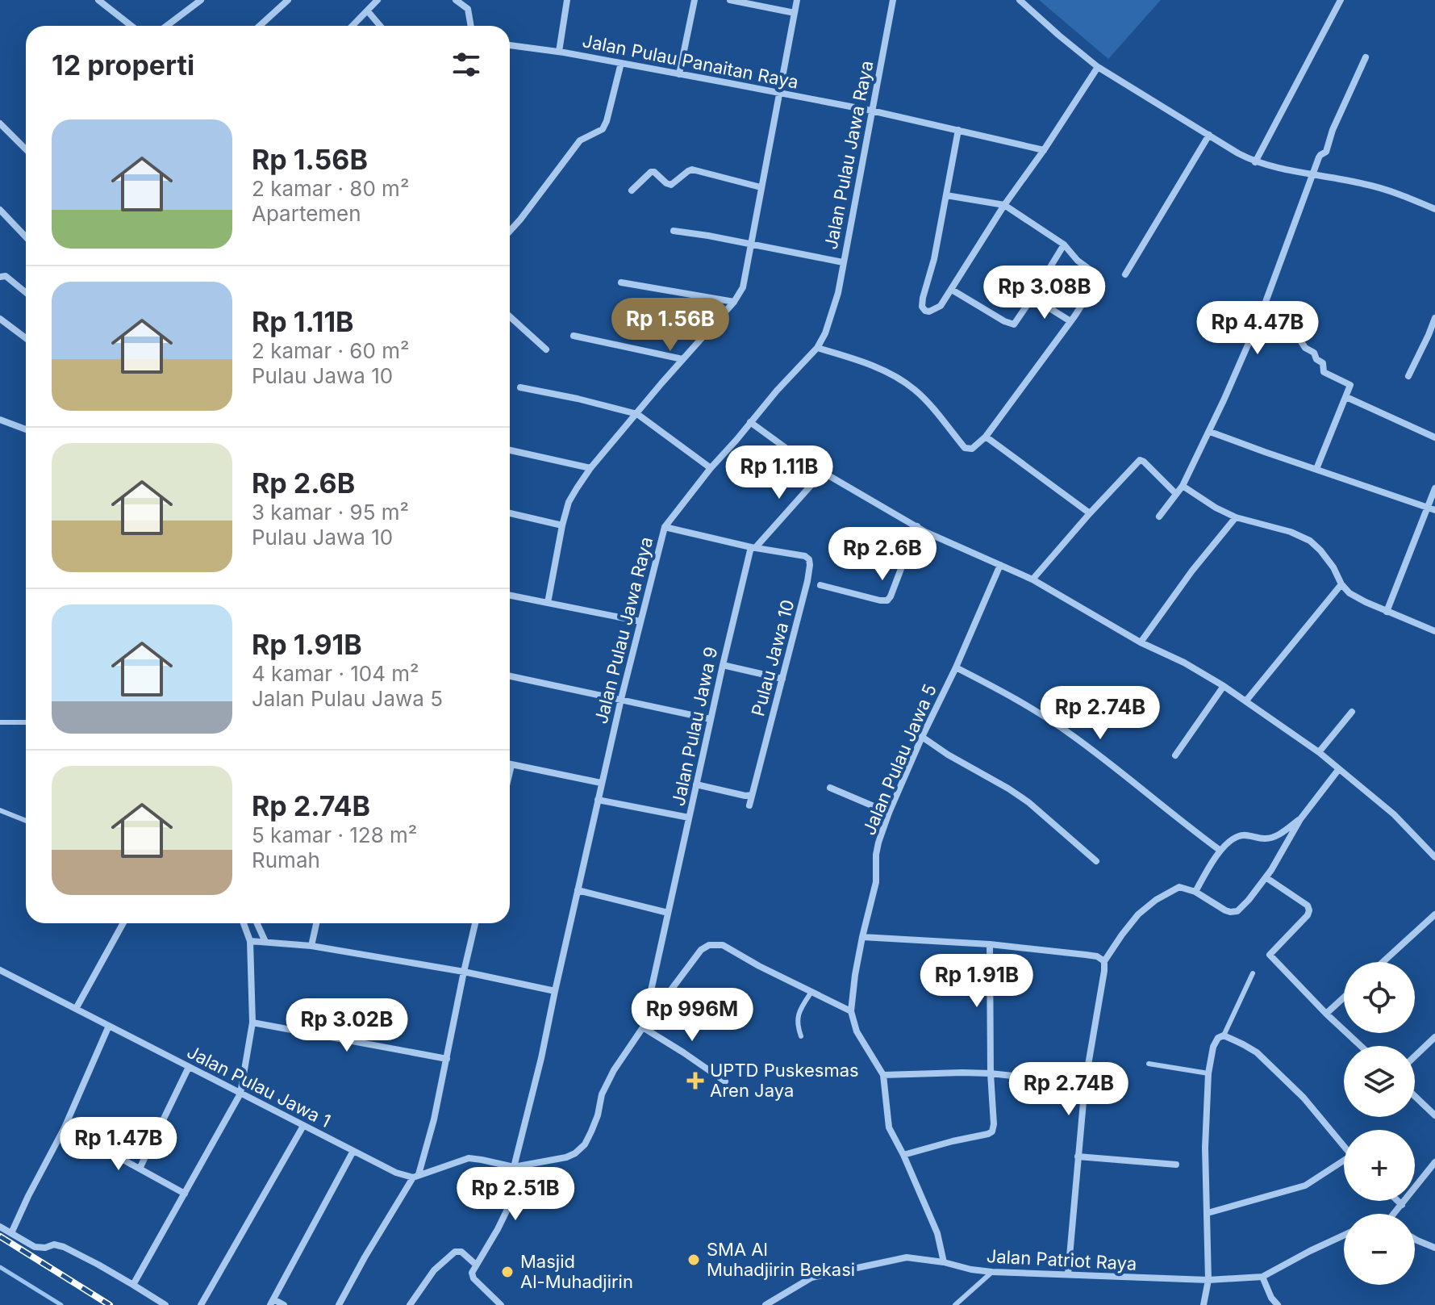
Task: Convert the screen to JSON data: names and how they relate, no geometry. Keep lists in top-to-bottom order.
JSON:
{
  "streets": {
    "street": [
      "Jalan Pulau Panaitan Raya",
      "Jalan Pulau Jawa Raya",
      "Pulau Jawa 10",
      "Jalan Pulau Jawa 9",
      "Jalan Pulau Jawa 5",
      "Jalan Pulau Jawa 1",
      "Jalan Patriot Raya"
    ]
  },
  "crossings": [
    ["Jalan Pulau Panaitan Raya", "Jalan Pulau Jawa Raya"],
    ["Jalan Pulau Jawa Raya", "Pulau Jawa 10"],
    ["Pulau Jawa 10", "Jalan Pulau Jawa 9"]
  ],
  "places": {
    "health": ["UPTD Puskesmas Aren Jaya"],
    "other": ["SMA Al Muhadjirin Bekasi", "Masjid Al-Muhadjirin"]
  },
  "page": {
    "heading": "12 properti",
    "list": [
      {
        "name": "Rp 1.56B",
        "note": "2 kamar · 80 m² · Apartemen"
      },
      {
        "name": "Rp 1.11B",
        "note": "2 kamar · 60 m² · Pulau Jawa 10"
      },
      {
        "name": "Rp 2.6B",
        "note": "3 kamar · 95 m² · Pulau Jawa 10"
      },
      {
        "name": "Rp 1.91B",
        "note": "4 kamar · 104 m² · Jalan Pulau Jawa 5"
      },
      {
        "name": "Rp 2.74B",
        "note": "5 kamar · 128 m² · Rumah"
      }
    ],
    "price": [
      "Rp 3.08B",
      "Rp 1.56B",
      "Rp 4.47B",
      "Rp 1.11B",
      "Rp 2.6B",
      "Rp 2.74B",
      "Rp 1.91B",
      "Rp 996M",
      "Rp 3.02B",
      "Rp 2.74B",
      "Rp 1.47B",
      "Rp 2.51B"
    ],
    "map_buttons": ["+", "−"]
  }
}
